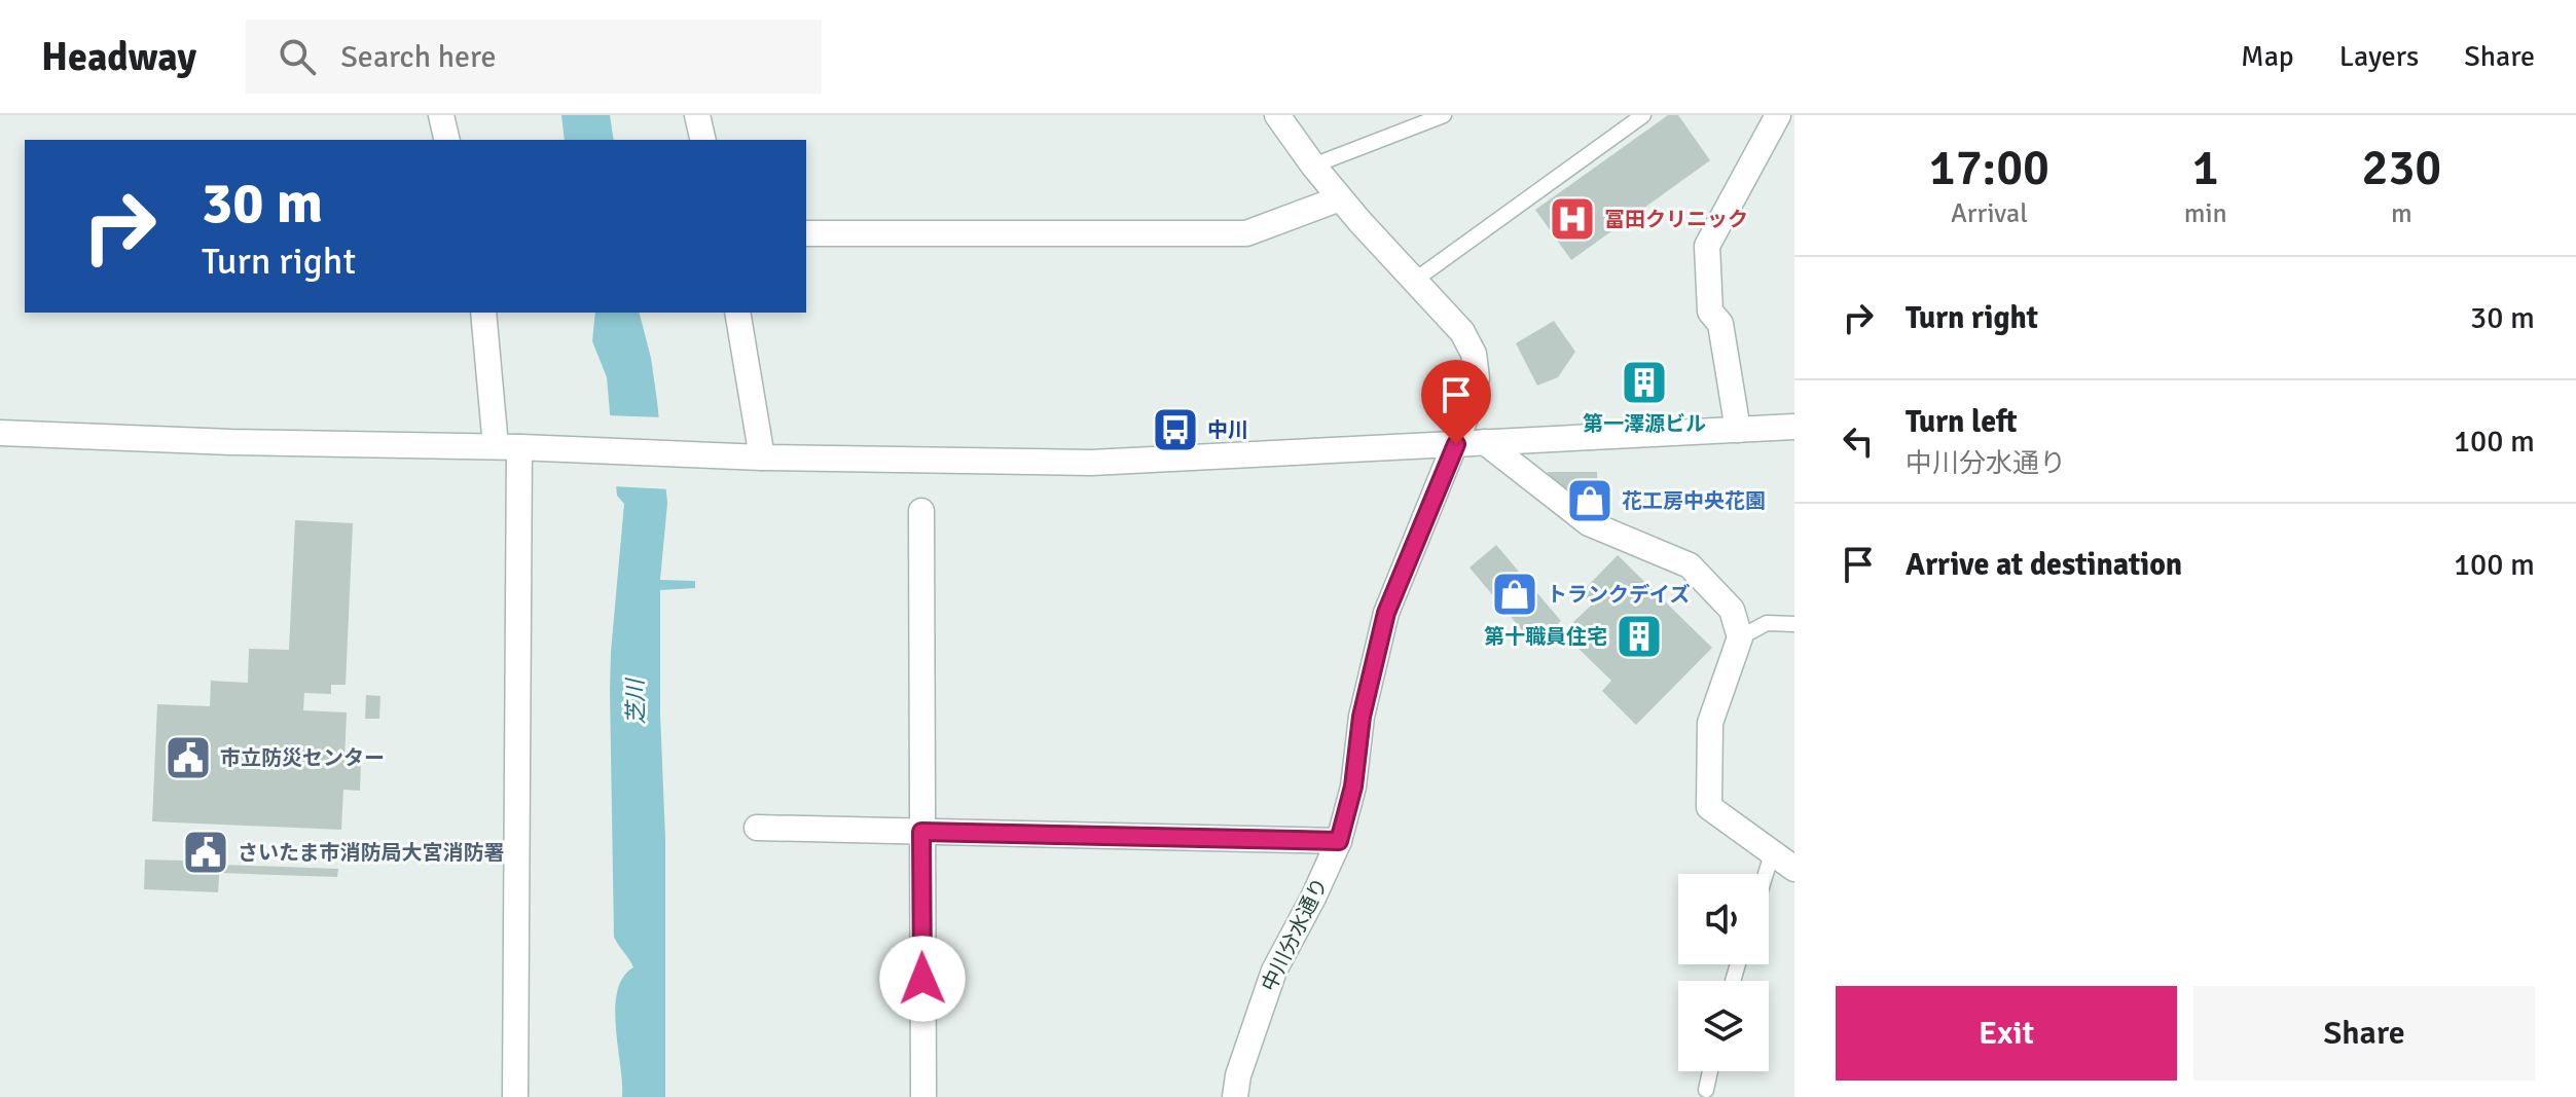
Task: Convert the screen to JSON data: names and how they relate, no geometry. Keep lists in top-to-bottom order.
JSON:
{
  "streets": {
    "street": ["中川分水通り"]
  },
  "water": ["芝川"],
  "places": {
    "hospital": ["冨田クリニック"],
    "building": ["第一澤源ビル", "第十職員住宅"],
    "bus stop": ["中川"],
    "shop": ["花工房中央花園", "トランクデイズ"],
    "public building": ["市立防災センター", "さいたま市消防局大宮消防署"]
  },
  "page": {
    "header": "Headway",
    "search": "Search here",
    "nav": ["Map", "Layers", "Share"],
    "eta": [
      "17:00",
      "Arrival",
      "1",
      "min",
      "230",
      "m"
    ],
    "turn": ["30 m", "Turn right"],
    "list": [
      {
        "name": "Turn right",
        "value": "30 m"
      },
      {
        "name": "Turn left",
        "note": "中川分水通り",
        "value": "100 m"
      },
      {
        "name": "Arrive at destination",
        "value": "100 m"
      }
    ],
    "buttons": ["Exit", "Share"]
  }
}
